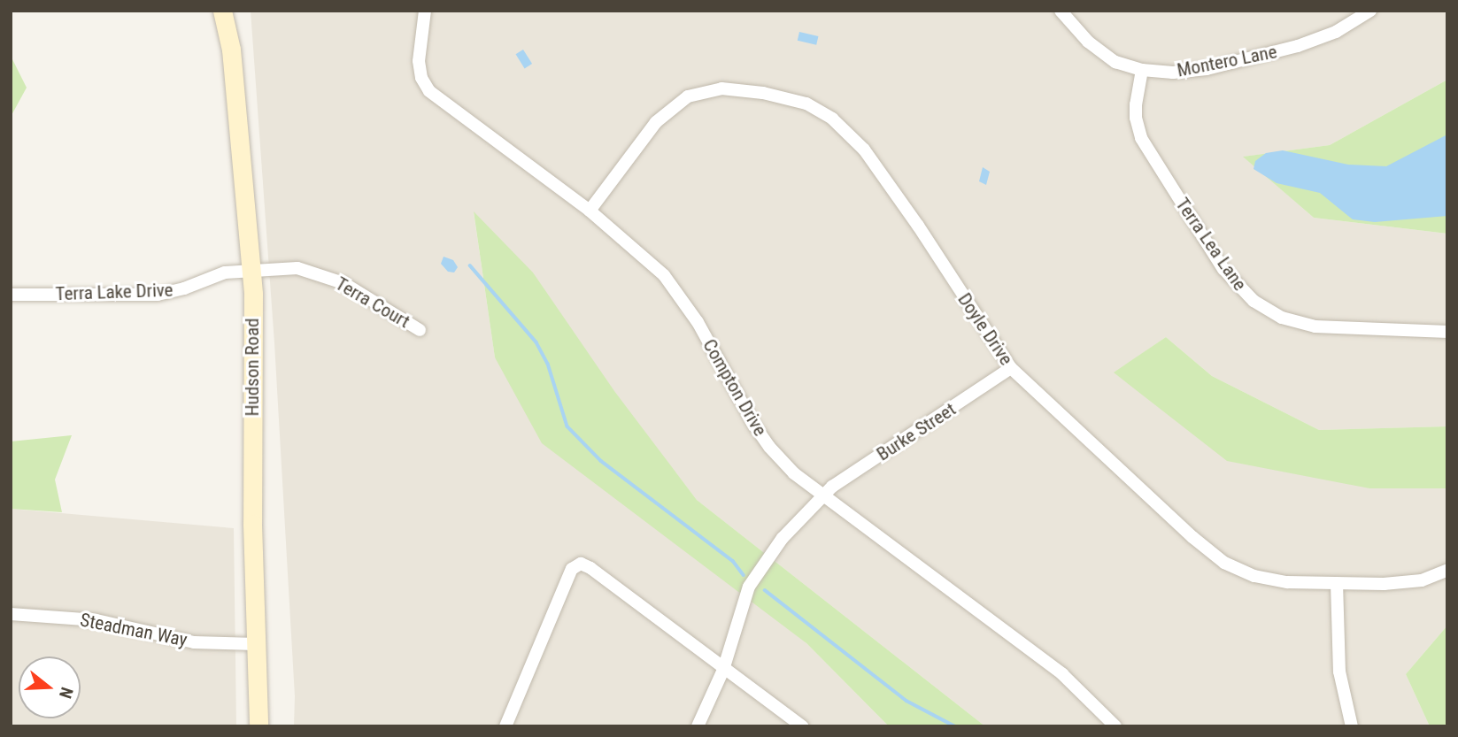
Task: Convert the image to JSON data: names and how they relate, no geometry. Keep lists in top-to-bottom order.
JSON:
{
  "streets": {
    "street": [
      "Montero Lane",
      "Terra Lea Lane",
      "Terra Lake Drive",
      "Terra Court",
      "Doyle Drive",
      "Hudson Road",
      "Compton Drive",
      "Burke Street",
      "Steadman Way"
    ]
  },
  "crossings": [
    ["Montero Lane", "Terra Lea Lane"],
    ["Terra Lake Drive", "Terra Court"],
    ["Terra Lake Drive", "Hudson Road"],
    ["Terra Court", "Hudson Road"],
    ["Doyle Drive", "Compton Drive"],
    ["Doyle Drive", "Burke Street"],
    ["Hudson Road", "Steadman Way"],
    ["Compton Drive", "Burke Street"]
  ],
  "north": "right"
}
